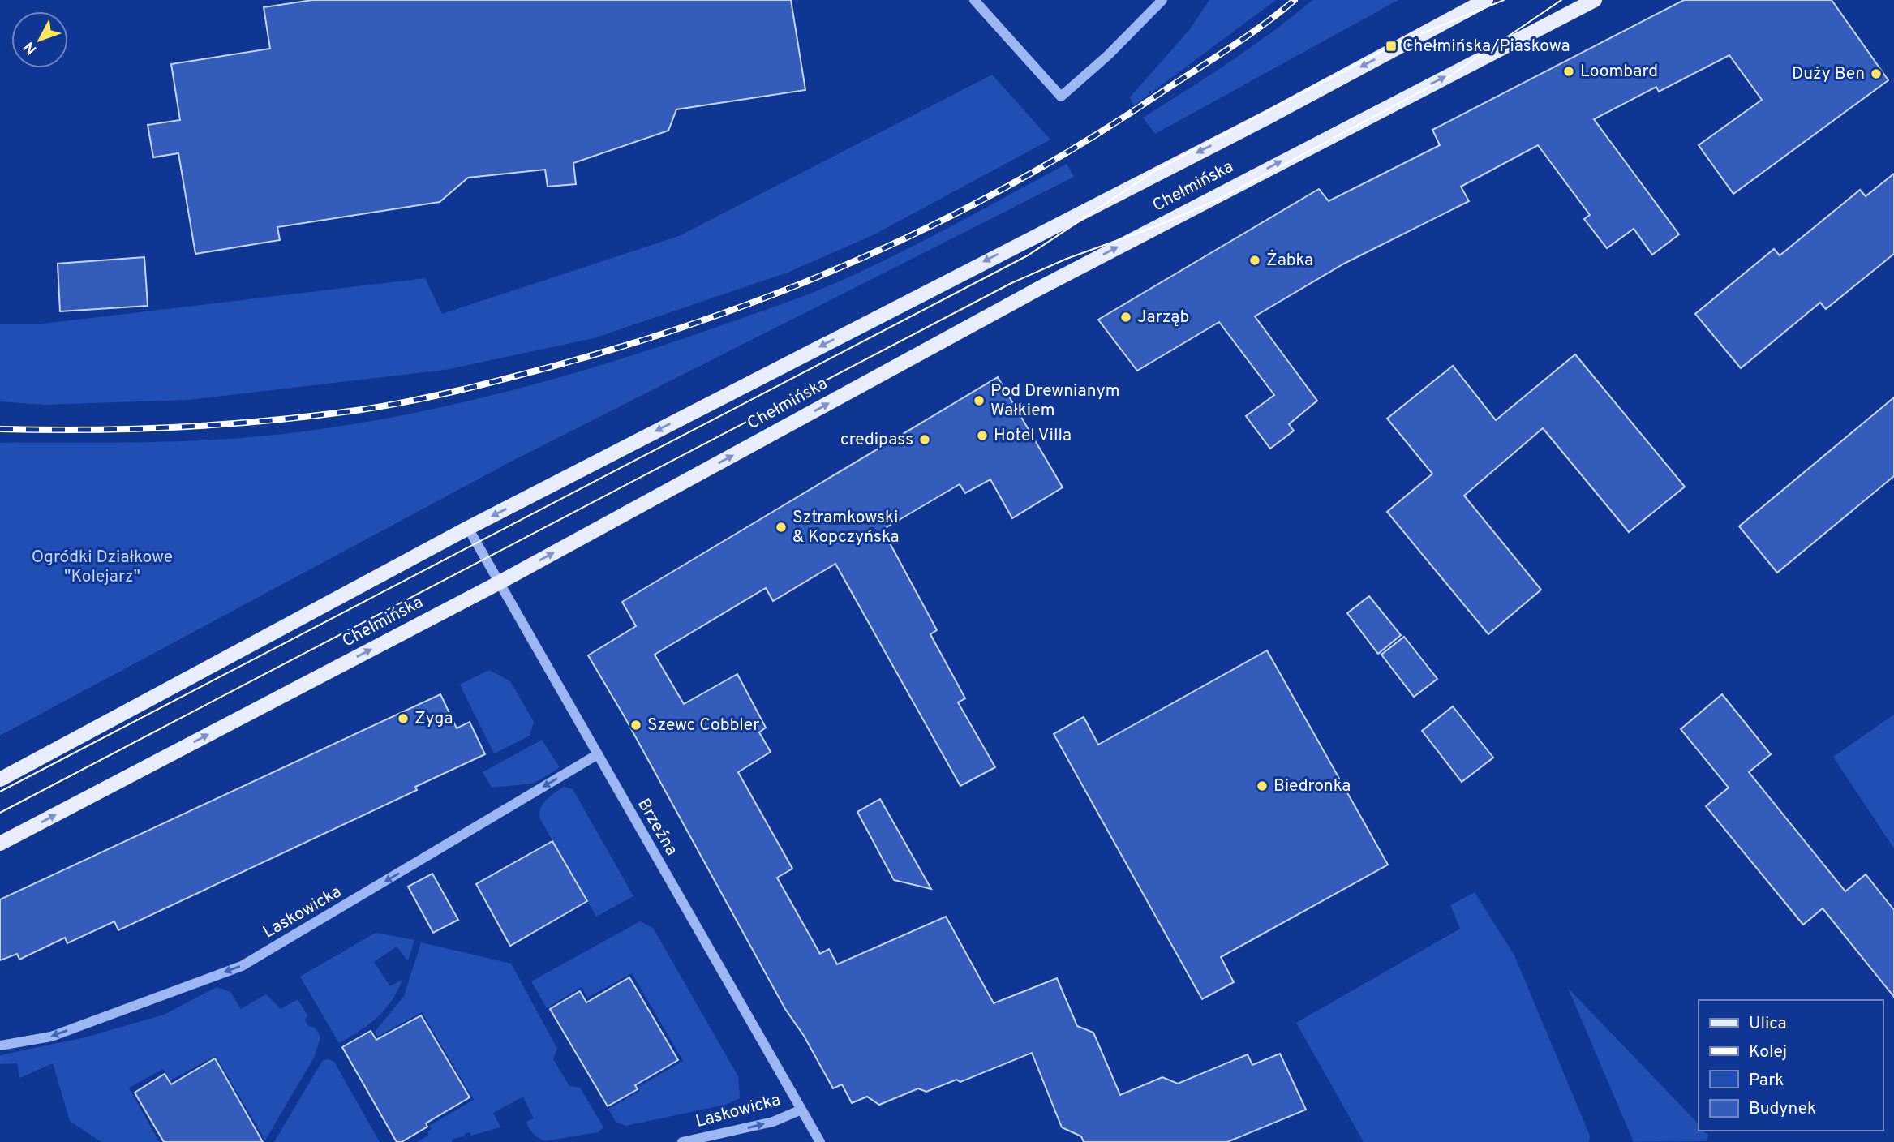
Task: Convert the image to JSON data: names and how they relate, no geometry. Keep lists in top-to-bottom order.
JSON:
{
  "streets": {
    "main road": ["Chełmińska"],
    "street": ["Brzeźna", "Laskowicka"]
  },
  "crossings": [
    ["Chełmińska", "Brzeźna"],
    ["Brzeźna", "Laskowicka"]
  ],
  "parks": ["Ogródki Działkowe \"Kolejarz\""],
  "places": {
    "transit": ["Chełmińska/Piaskowa"],
    "other": [
      "Loombard",
      "Duży Ben",
      "Żabka",
      "Jarząb",
      "Pod Drewnianym Wałkiem",
      "Hotel Villa",
      "credipass",
      "Sztramkowski & Kopczyńska",
      "Zyga",
      "Szewc Cobbler",
      "Biedronka"
    ]
  },
  "legend": [
    "Ulica",
    "Kolej",
    "Park",
    "Budynek"
  ],
  "north": "bottom left"
}
